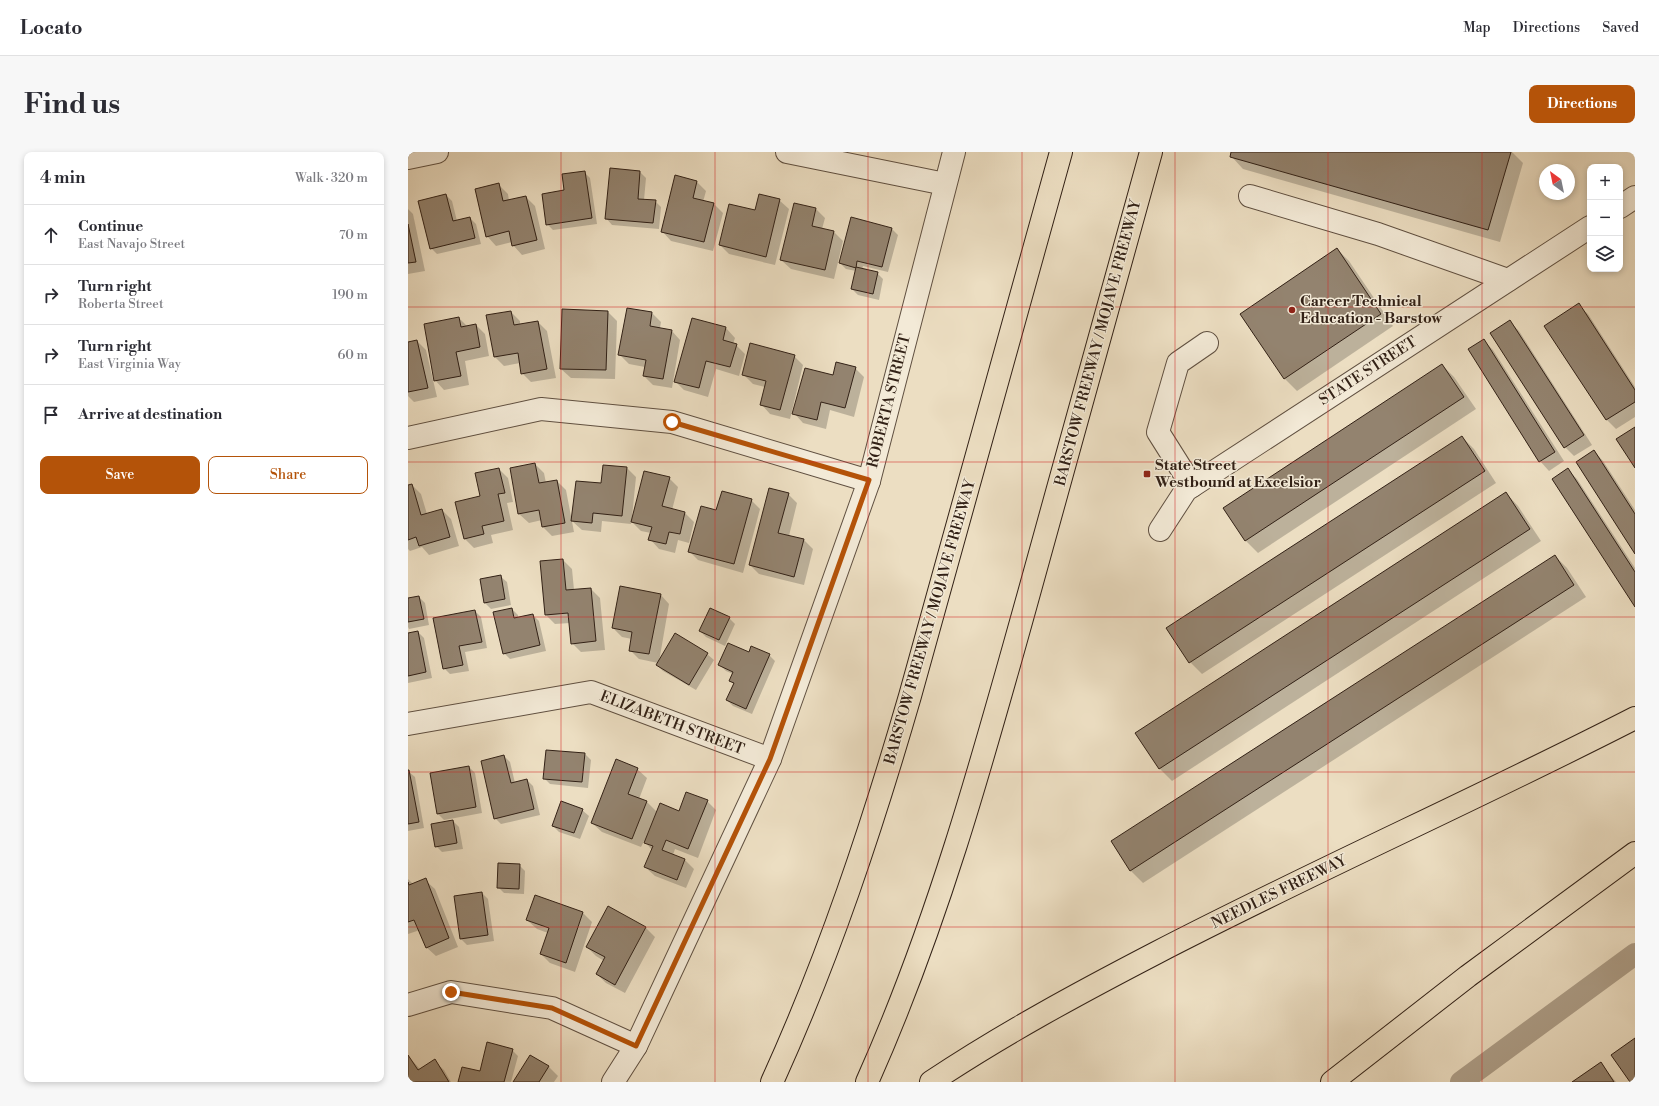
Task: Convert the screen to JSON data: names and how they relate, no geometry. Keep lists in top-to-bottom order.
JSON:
{
  "streets": {
    "highway": ["BARSTOW FREEWAY / MOJAVE FREEWAY", "NEEDLES FREEWAY"],
    "street": ["STATE STREET", "ROBERTA STREET", "ELIZABETH STREET"]
  },
  "crossings": [
    ["ROBERTA STREET", "ELIZABETH STREET"]
  ],
  "places": {
    "other": ["Career Technical Education - Barstow"],
    "transit": ["State Street Westbound at Excelsior"]
  },
  "north": "top left",
  "page": {
    "header": "Locato",
    "nav": ["Map", "Directions", "Saved"],
    "buttons": [
      "Directions",
      ["Save", "Share"]
    ],
    "title": "Find us",
    "heading": ["4 min", "Walk · 320 m"],
    "map_buttons": ["+", "−"],
    "list": [
      ["Continue", "East Navajo Street", "70 m"],
      ["Turn right", "Roberta Street", "190 m"],
      ["Turn right", "East Virginia Way", "60 m"],
      "Arrive at destination"
    ]
  }
}
